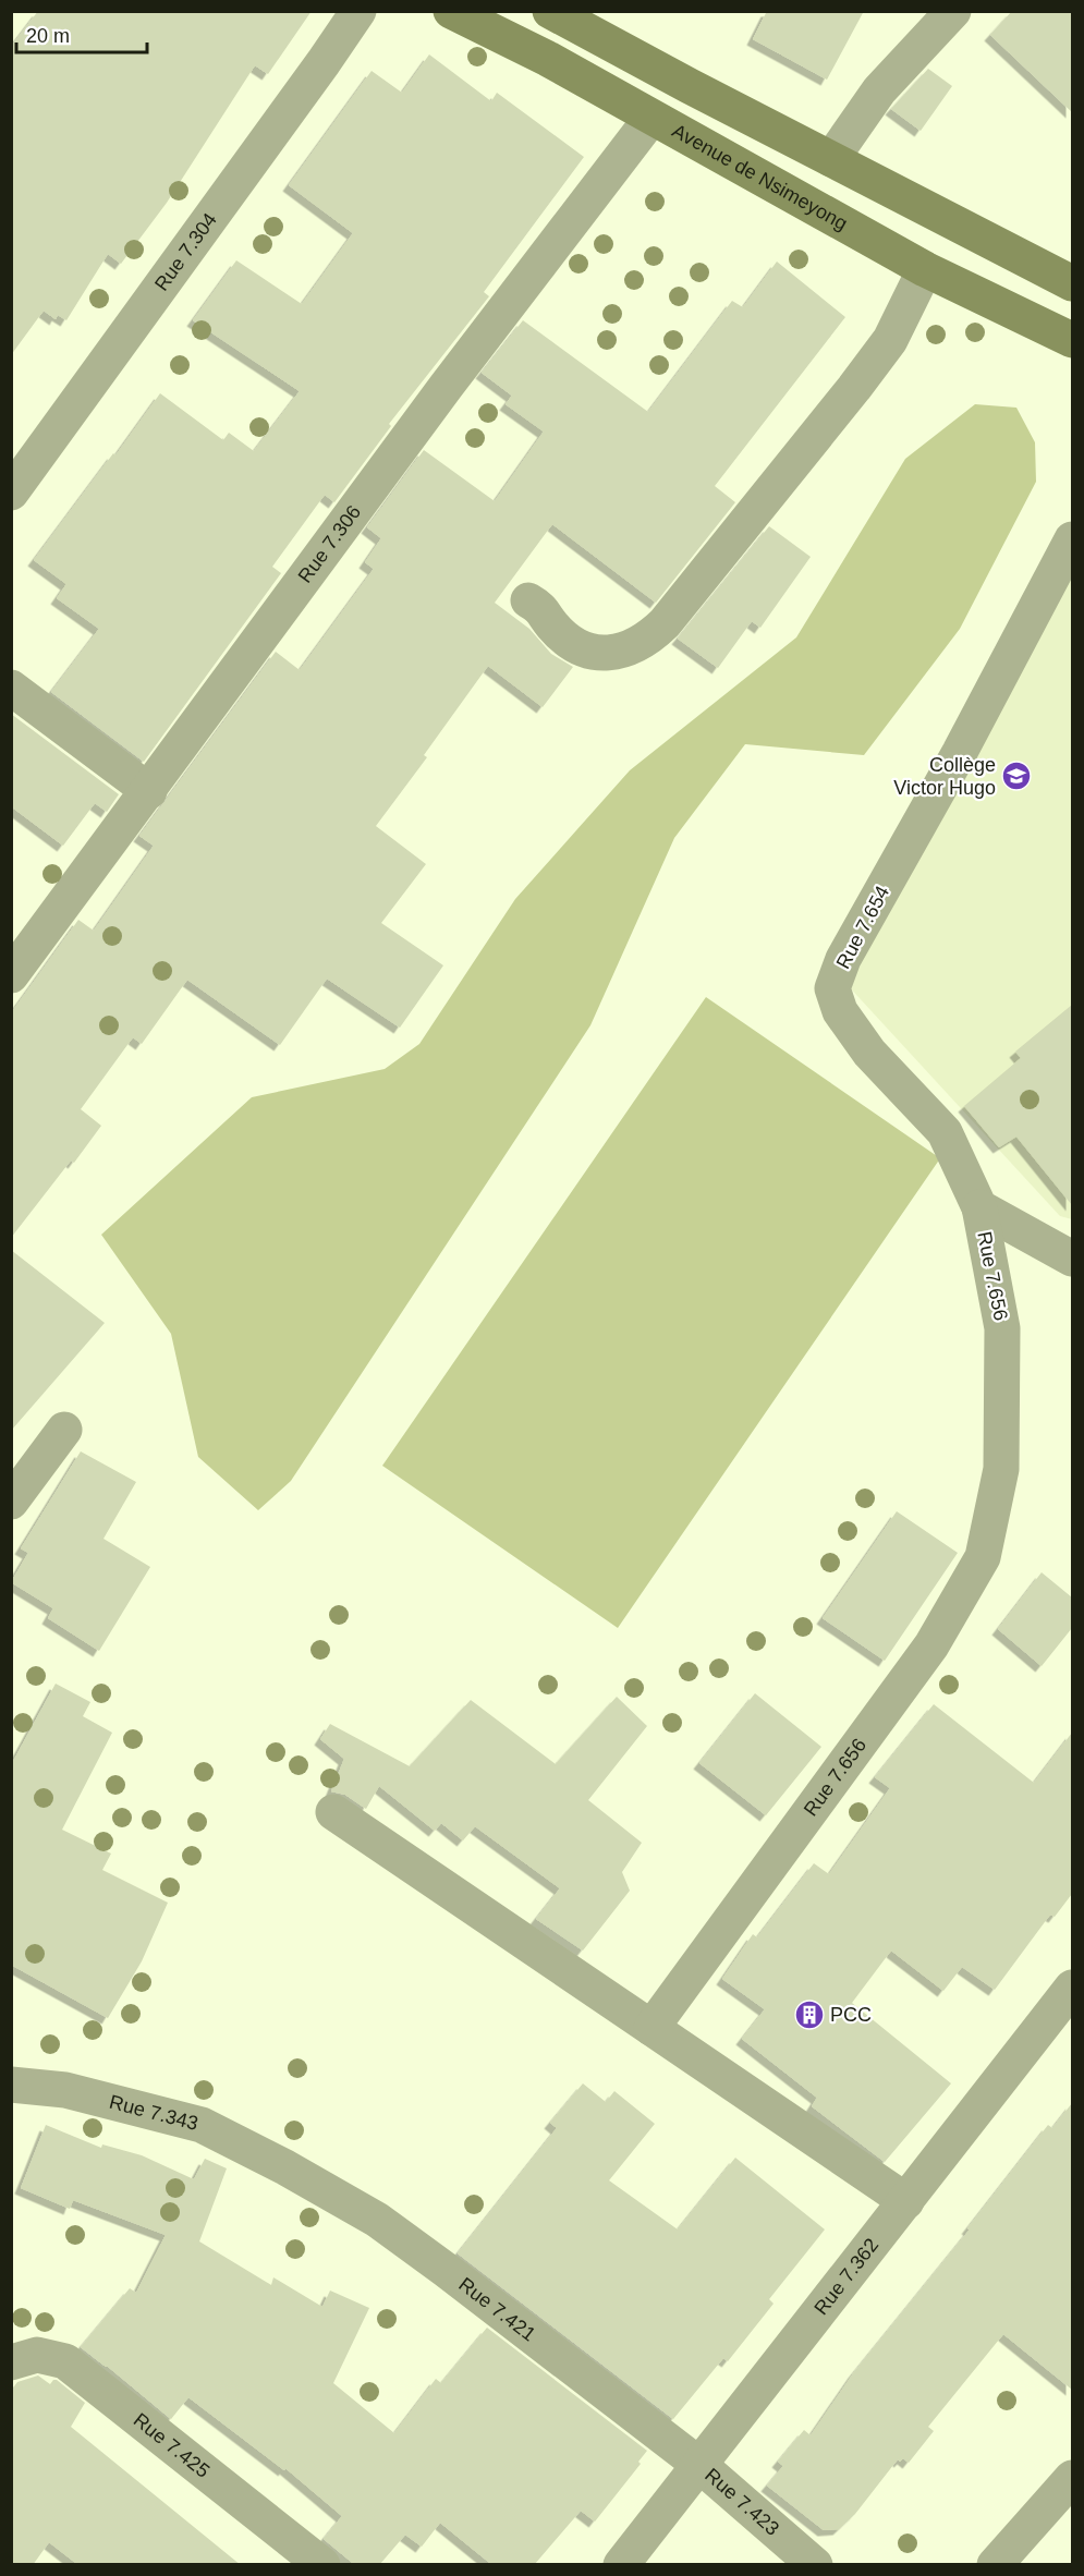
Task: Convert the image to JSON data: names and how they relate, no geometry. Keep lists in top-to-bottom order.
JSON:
{
  "streets": {
    "main road": ["Avenue de Nsimeyong"],
    "street": [
      "Rue 7.304",
      "Rue 7.306",
      "Rue 7.654",
      "Rue 7.656",
      "Rue 7.343",
      "Rue 7.362",
      "Rue 7.421",
      "Rue 7.425",
      "Rue 7.423"
    ]
  },
  "crossings": [
    ["Avenue de Nsimeyong", "Rue 7.306"],
    ["Rue 7.654", "Rue 7.656"],
    ["Rue 7.343", "Rue 7.421"],
    ["Rue 7.362", "Rue 7.421"],
    ["Rue 7.362", "Rue 7.423"],
    ["Rue 7.421", "Rue 7.423"]
  ],
  "places": {
    "school or university": ["Collège Victor Hugo"],
    "building": ["PCC"]
  },
  "scale_bar": "20 m"
}
